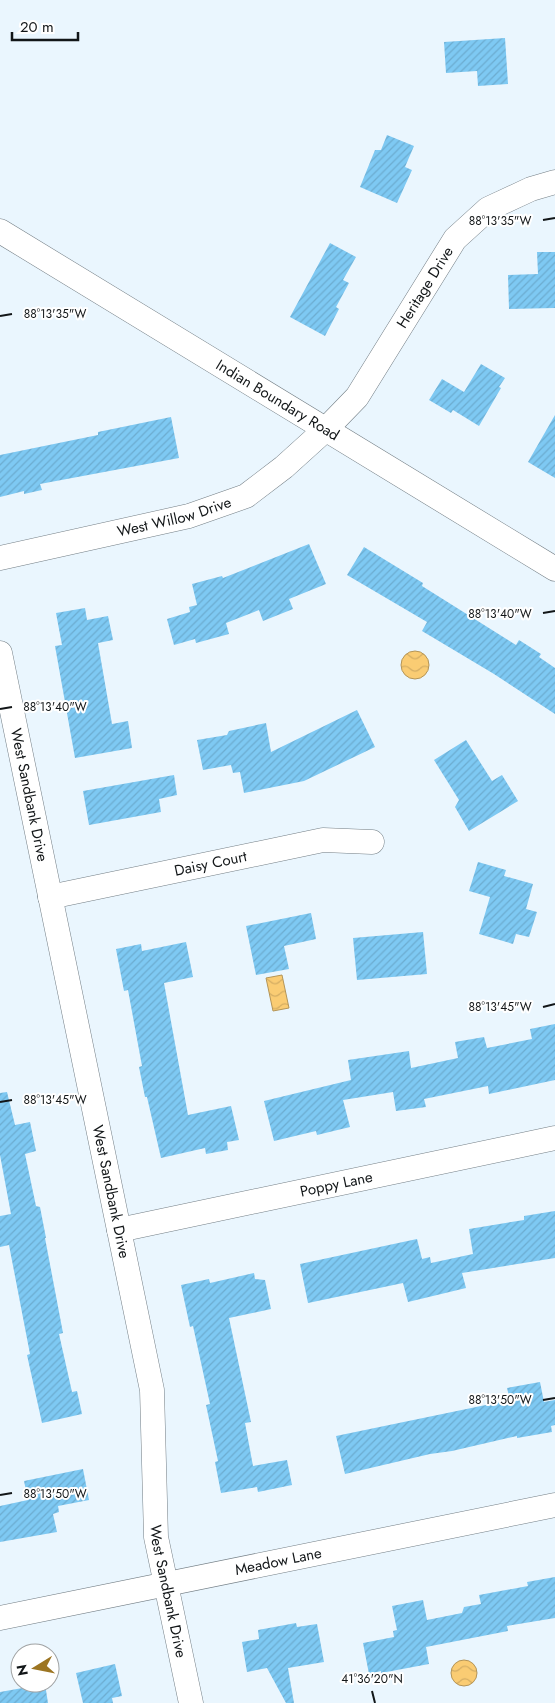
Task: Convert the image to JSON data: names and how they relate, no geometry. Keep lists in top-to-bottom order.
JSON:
{
  "streets": {
    "street": [
      "Heritage Drive",
      "Indian Boundary Road",
      "West Willow Drive",
      "West Sandbank Drive",
      "Daisy Court",
      "Poppy Lane",
      "Meadow Lane"
    ]
  },
  "crossings": [
    ["Heritage Drive", "Indian Boundary Road"],
    ["Heritage Drive", "West Willow Drive"],
    ["Indian Boundary Road", "West Willow Drive"],
    ["West Sandbank Drive", "Daisy Court"],
    ["West Sandbank Drive", "Poppy Lane"],
    ["West Sandbank Drive", "Meadow Lane"]
  ],
  "scale_bar": "20 m",
  "north": "left",
  "coordinates": [
    "88°13'35\"W",
    "88°13'40\"W",
    "88°13'45\"W",
    "88°13'50\"W",
    "41°36'20\"N"
  ]
}
